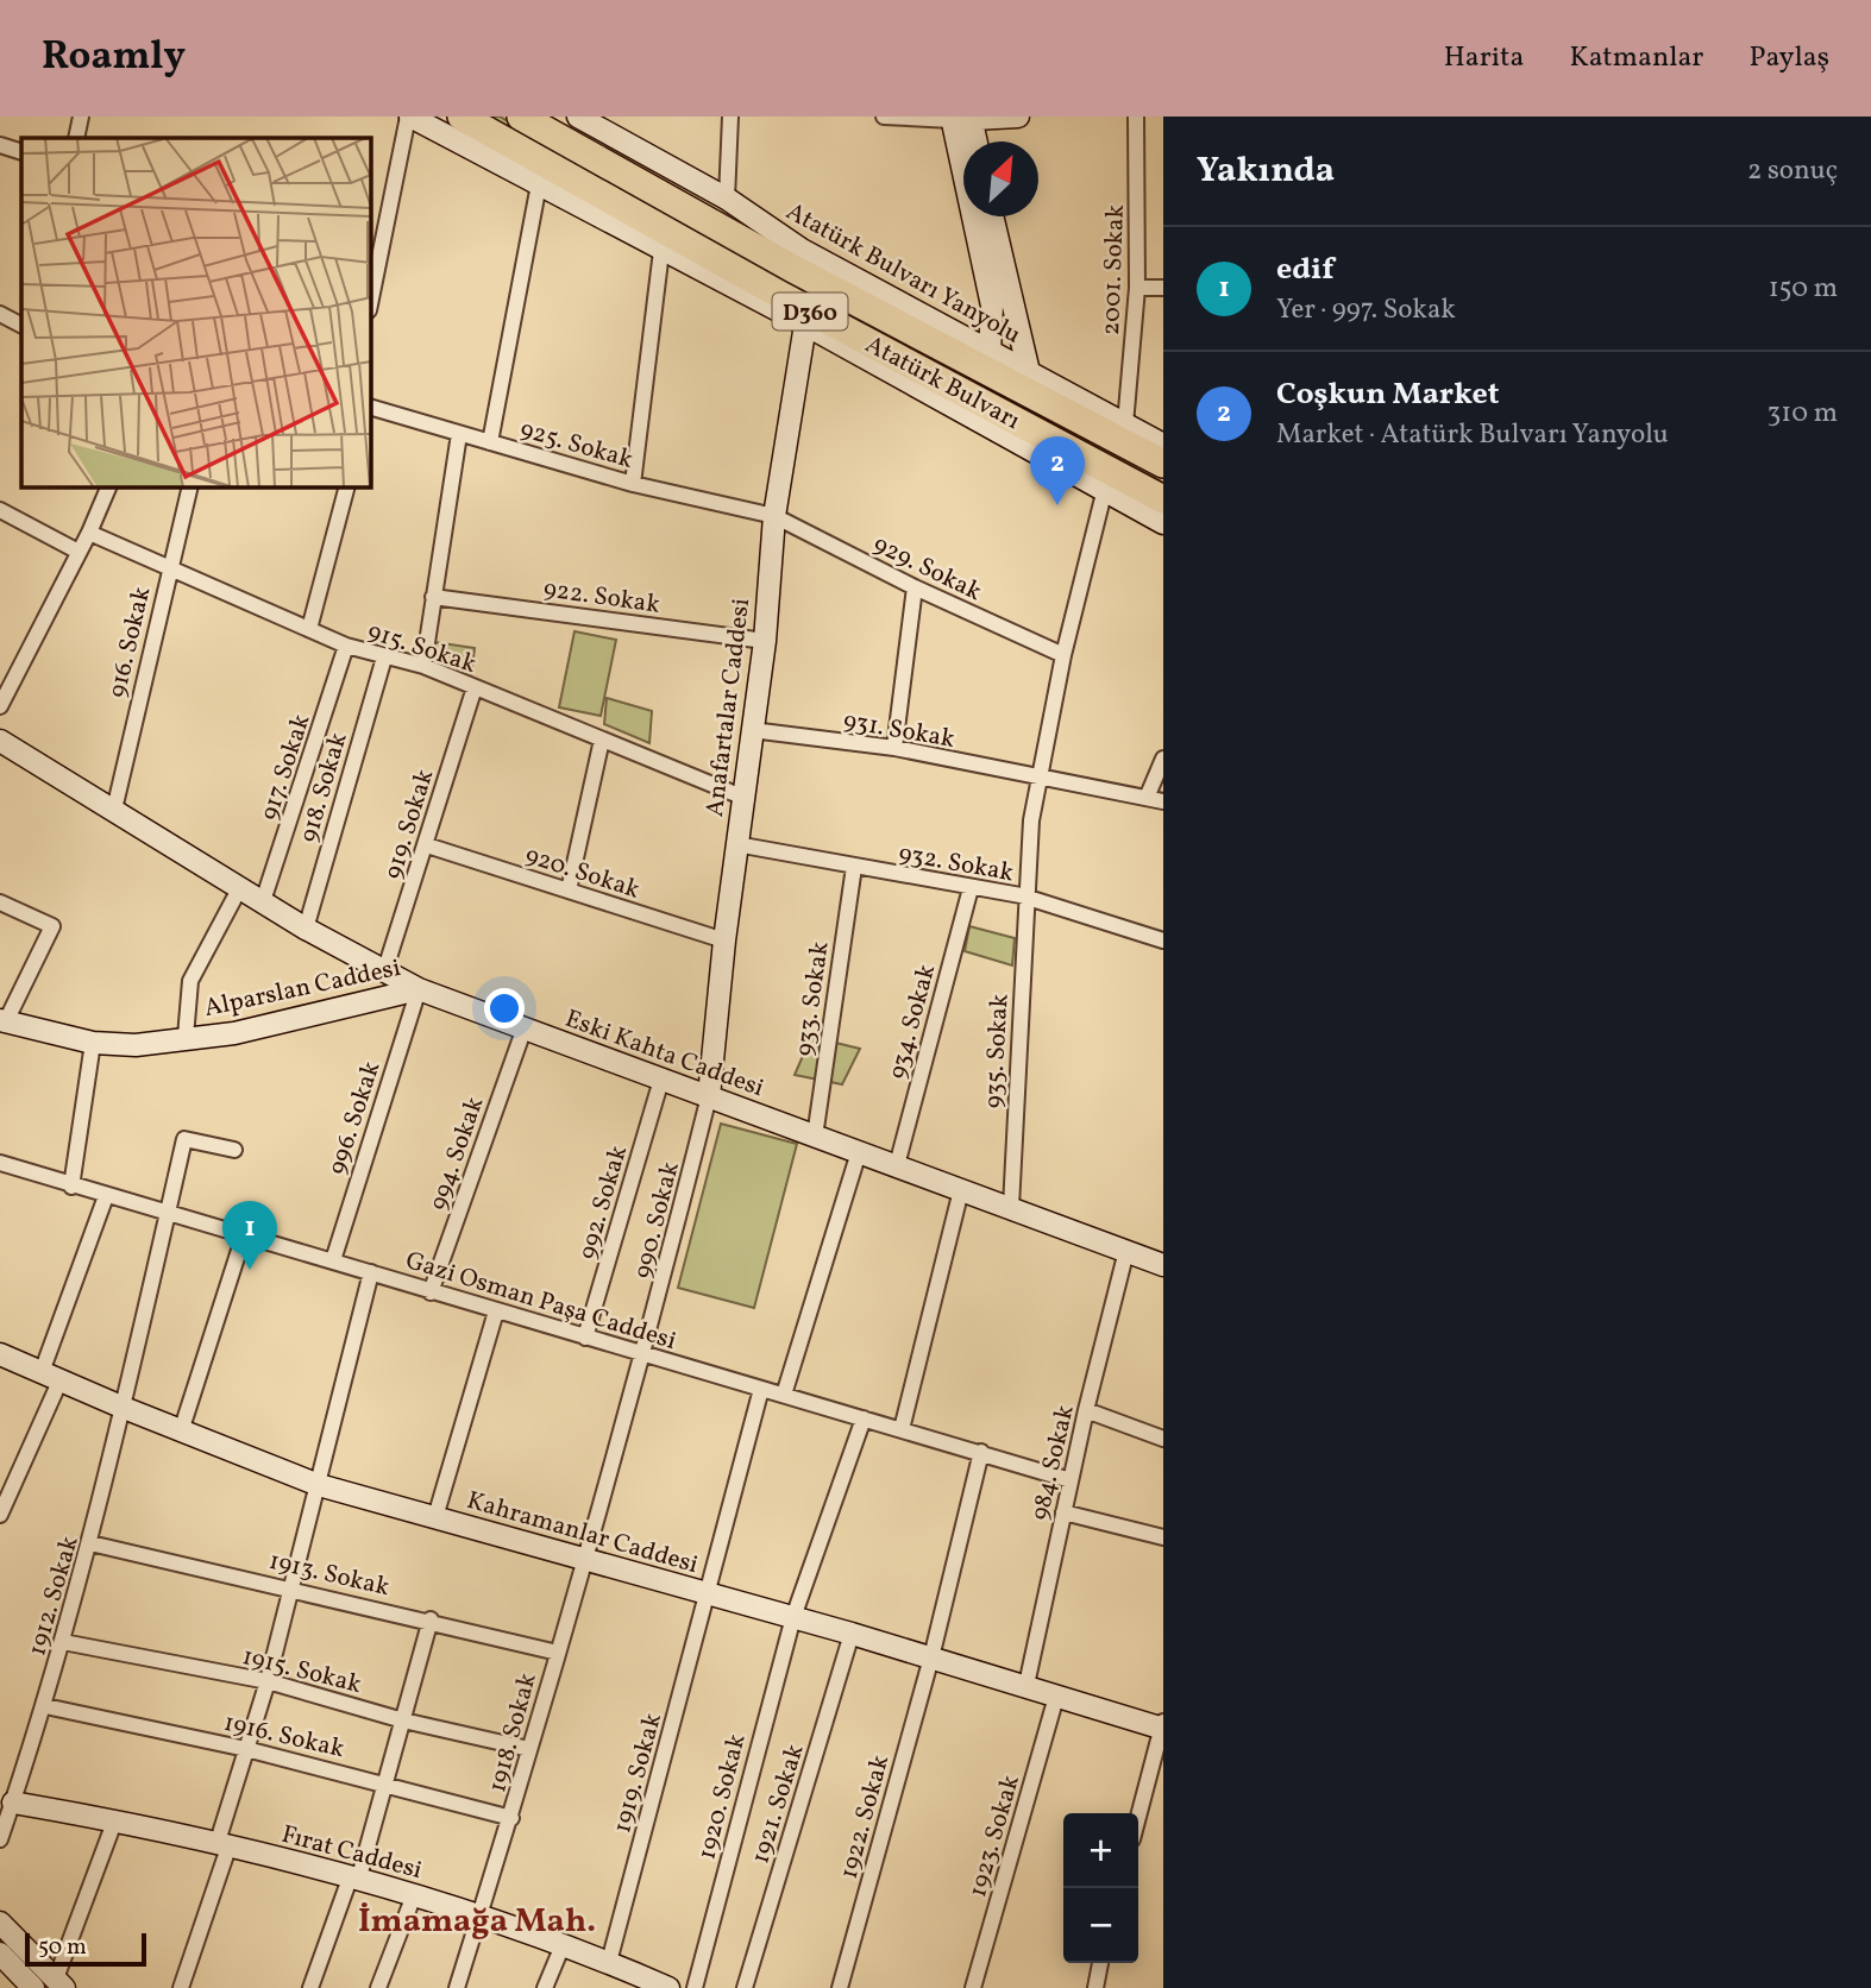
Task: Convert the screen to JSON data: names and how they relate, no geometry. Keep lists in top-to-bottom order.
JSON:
{
  "streets": {
    "highway": ["D360", "Atatürk Bulvarı"],
    "street": [
      "2001. Sokak",
      "Atatürk Bulvarı Yanyolu",
      "925. Sokak",
      "929. Sokak",
      "922. Sokak",
      "916. Sokak",
      "915. Sokak",
      "Anafartalar Caddesi",
      "931. Sokak",
      "917. Sokak",
      "918. Sokak",
      "919. Sokak",
      "932. Sokak",
      "920. Sokak",
      "Alparslan Caddesi",
      "933. Sokak",
      "934. Sokak",
      "935. Sokak",
      "Eski Kahta Caddesi",
      "996. Sokak",
      "994. Sokak",
      "992. Sokak",
      "990. Sokak",
      "Gazi Osman Paşa Caddesi",
      "984. Sokak",
      "Kahramanlar Caddesi",
      "1913. Sokak",
      "1912. Sokak",
      "1915. Sokak",
      "1918. Sokak",
      "1916. Sokak",
      "1919. Sokak",
      "1920. Sokak",
      "1921. Sokak",
      "1922. Sokak",
      "1923. Sokak",
      "Fırat Caddesi"
    ]
  },
  "crossings": [
    ["2001. Sokak", "Atatürk Bulvarı Yanyolu"],
    ["925. Sokak", "929. Sokak"],
    ["925. Sokak", "Anafartalar Caddesi"],
    ["929. Sokak", "Anafartalar Caddesi"],
    ["922. Sokak", "Anafartalar Caddesi"],
    ["916. Sokak", "915. Sokak"],
    ["916. Sokak", "Eski Kahta Caddesi"],
    ["915. Sokak", "Anafartalar Caddesi"],
    ["915. Sokak", "917. Sokak"],
    ["915. Sokak", "918. Sokak"],
    ["915. Sokak", "919. Sokak"],
    ["Anafartalar Caddesi", "931. Sokak"],
    ["Anafartalar Caddesi", "932. Sokak"],
    ["Anafartalar Caddesi", "920. Sokak"],
    ["Anafartalar Caddesi", "Eski Kahta Caddesi"],
    ["Anafartalar Caddesi", "990. Sokak"],
    ["931. Sokak", "935. Sokak"],
    ["917. Sokak", "Eski Kahta Caddesi"],
    ["918. Sokak", "Eski Kahta Caddesi"],
    ["919. Sokak", "920. Sokak"],
    ["919. Sokak", "Eski Kahta Caddesi"],
    ["932. Sokak", "933. Sokak"],
    ["932. Sokak", "934. Sokak"],
    ["932. Sokak", "935. Sokak"],
    ["Alparslan Caddesi", "Eski Kahta Caddesi"],
    ["Alparslan Caddesi", "996. Sokak"],
    ["933. Sokak", "Eski Kahta Caddesi"],
    ["934. Sokak", "Eski Kahta Caddesi"],
    ["935. Sokak", "Eski Kahta Caddesi"],
    ["Eski Kahta Caddesi", "996. Sokak"],
    ["Eski Kahta Caddesi", "994. Sokak"],
    ["Eski Kahta Caddesi", "992. Sokak"],
    ["Eski Kahta Caddesi", "990. Sokak"],
    ["Eski Kahta Caddesi", "984. Sokak"],
    ["996. Sokak", "Gazi Osman Paşa Caddesi"],
    ["994. Sokak", "Gazi Osman Paşa Caddesi"],
    ["992. Sokak", "Gazi Osman Paşa Caddesi"],
    ["990. Sokak", "Gazi Osman Paşa Caddesi"],
    ["990. Sokak", "Kahramanlar Caddesi"],
    ["990. Sokak", "1918. Sokak"],
    ["Gazi Osman Paşa Caddesi", "984. Sokak"],
    ["Gazi Osman Paşa Caddesi", "1912. Sokak"],
    ["Gazi Osman Paşa Caddesi", "1919. Sokak"],
    ["Gazi Osman Paşa Caddesi", "1920. Sokak"],
    ["Gazi Osman Paşa Caddesi", "1922. Sokak"],
    ["984. Sokak", "Kahramanlar Caddesi"],
    ["Kahramanlar Caddesi", "1912. Sokak"],
    ["Kahramanlar Caddesi", "1918. Sokak"],
    ["Kahramanlar Caddesi", "1919. Sokak"],
    ["Kahramanlar Caddesi", "1920. Sokak"],
    ["Kahramanlar Caddesi", "1921. Sokak"],
    ["Kahramanlar Caddesi", "1922. Sokak"],
    ["Kahramanlar Caddesi", "1923. Sokak"],
    ["1913. Sokak", "1912. Sokak"],
    ["1913. Sokak", "1918. Sokak"],
    ["1912. Sokak", "1915. Sokak"],
    ["1912. Sokak", "1916. Sokak"],
    ["1912. Sokak", "Fırat Caddesi"],
    ["1915. Sokak", "1918. Sokak"],
    ["1918. Sokak", "1916. Sokak"],
    ["1918. Sokak", "Fırat Caddesi"],
    ["1919. Sokak", "Fırat Caddesi"]
  ],
  "districts": ["İmamağa Mah."],
  "scale_bar": "50 m",
  "north": "top right",
  "page": {
    "header": "Roamly",
    "nav": ["Harita", "Katmanlar", "Paylaş"],
    "heading": ["Yakında", "2 sonuç"],
    "list": [
      {
        "mark": "1",
        "name": "edif",
        "note": "Yer · 997. Sokak",
        "value": "150 m"
      },
      {
        "mark": "2",
        "name": "Coşkun Market",
        "note": "Market · Atatürk Bulvarı Yanyolu",
        "value": "310 m"
      }
    ],
    "pins": ["2", "1"],
    "map_buttons": ["+", "−"],
    "scale": "50 m"
  }
}
